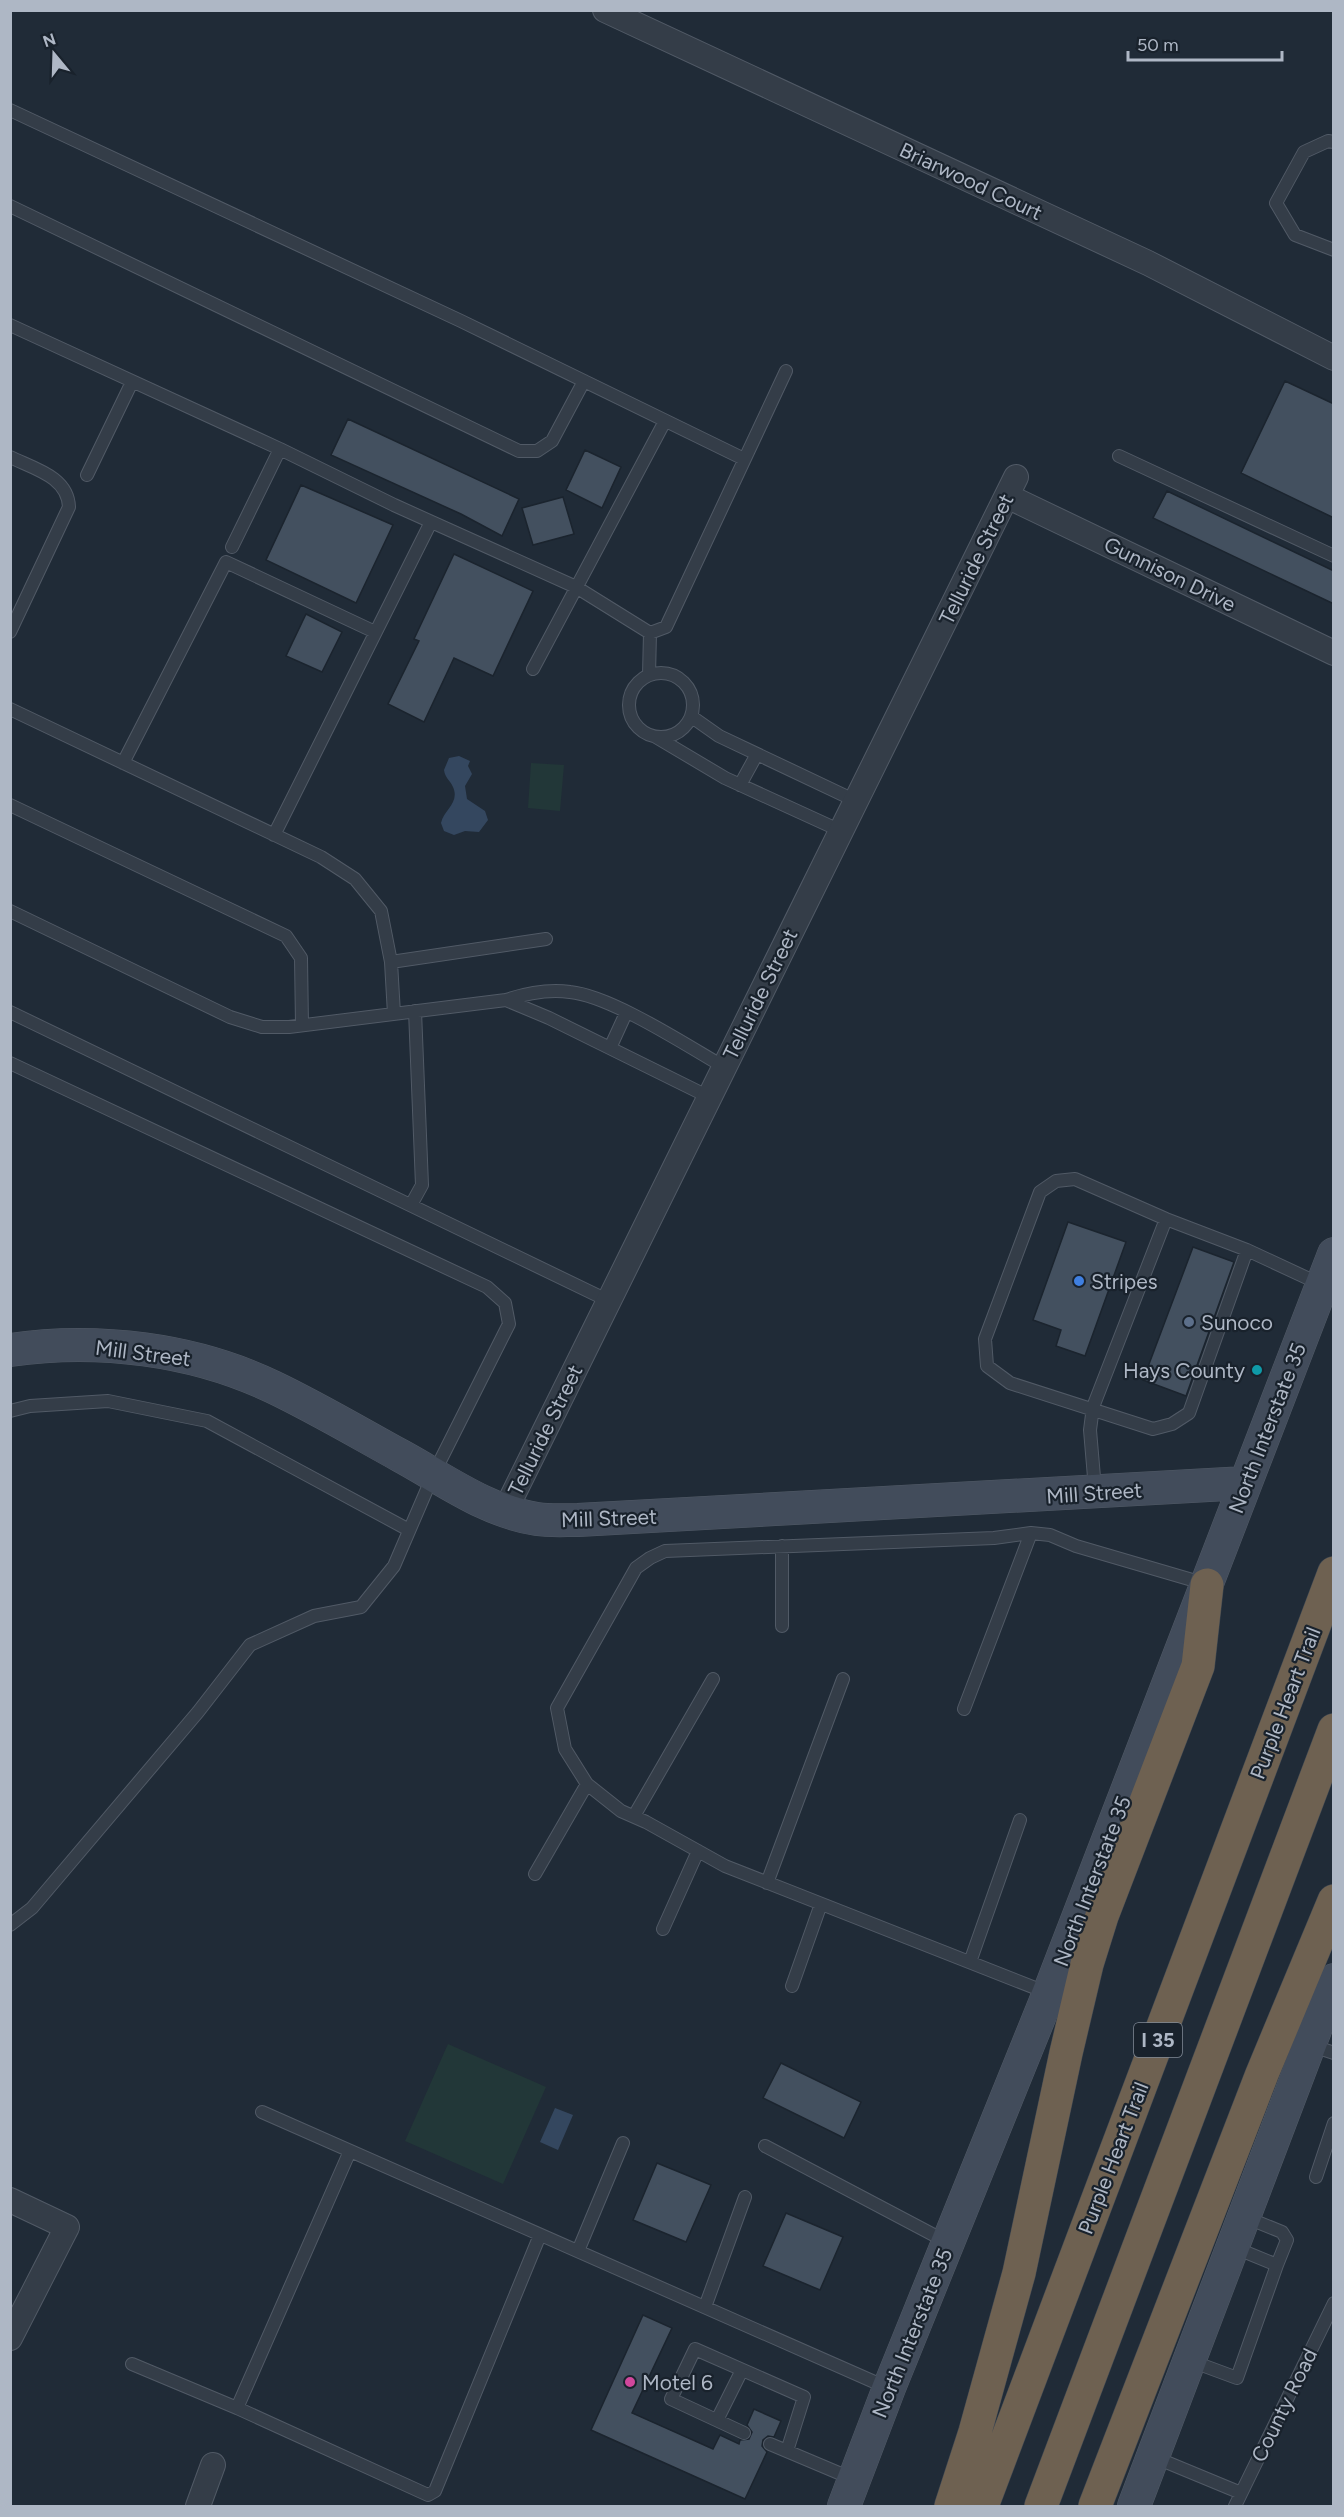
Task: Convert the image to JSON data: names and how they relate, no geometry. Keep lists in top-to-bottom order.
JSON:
{
  "streets": {
    "highway": ["Purple Heart Trail", "I 35"],
    "main road": ["Mill Street", "North Interstate 35"],
    "street": ["Briarwood Court", "Telluride Street", "Gunnison Drive"],
    "lane": ["County Road"]
  },
  "crossings": [
    ["Telluride Street", "Gunnison Drive"],
    ["Telluride Street", "Mill Street"],
    ["Mill Street", "North Interstate 35"]
  ],
  "places": [
    "Stripes",
    "Sunoco",
    "Hays County",
    "Motel 6"
  ],
  "scale_bar": "50 m",
  "north": "top"
}
